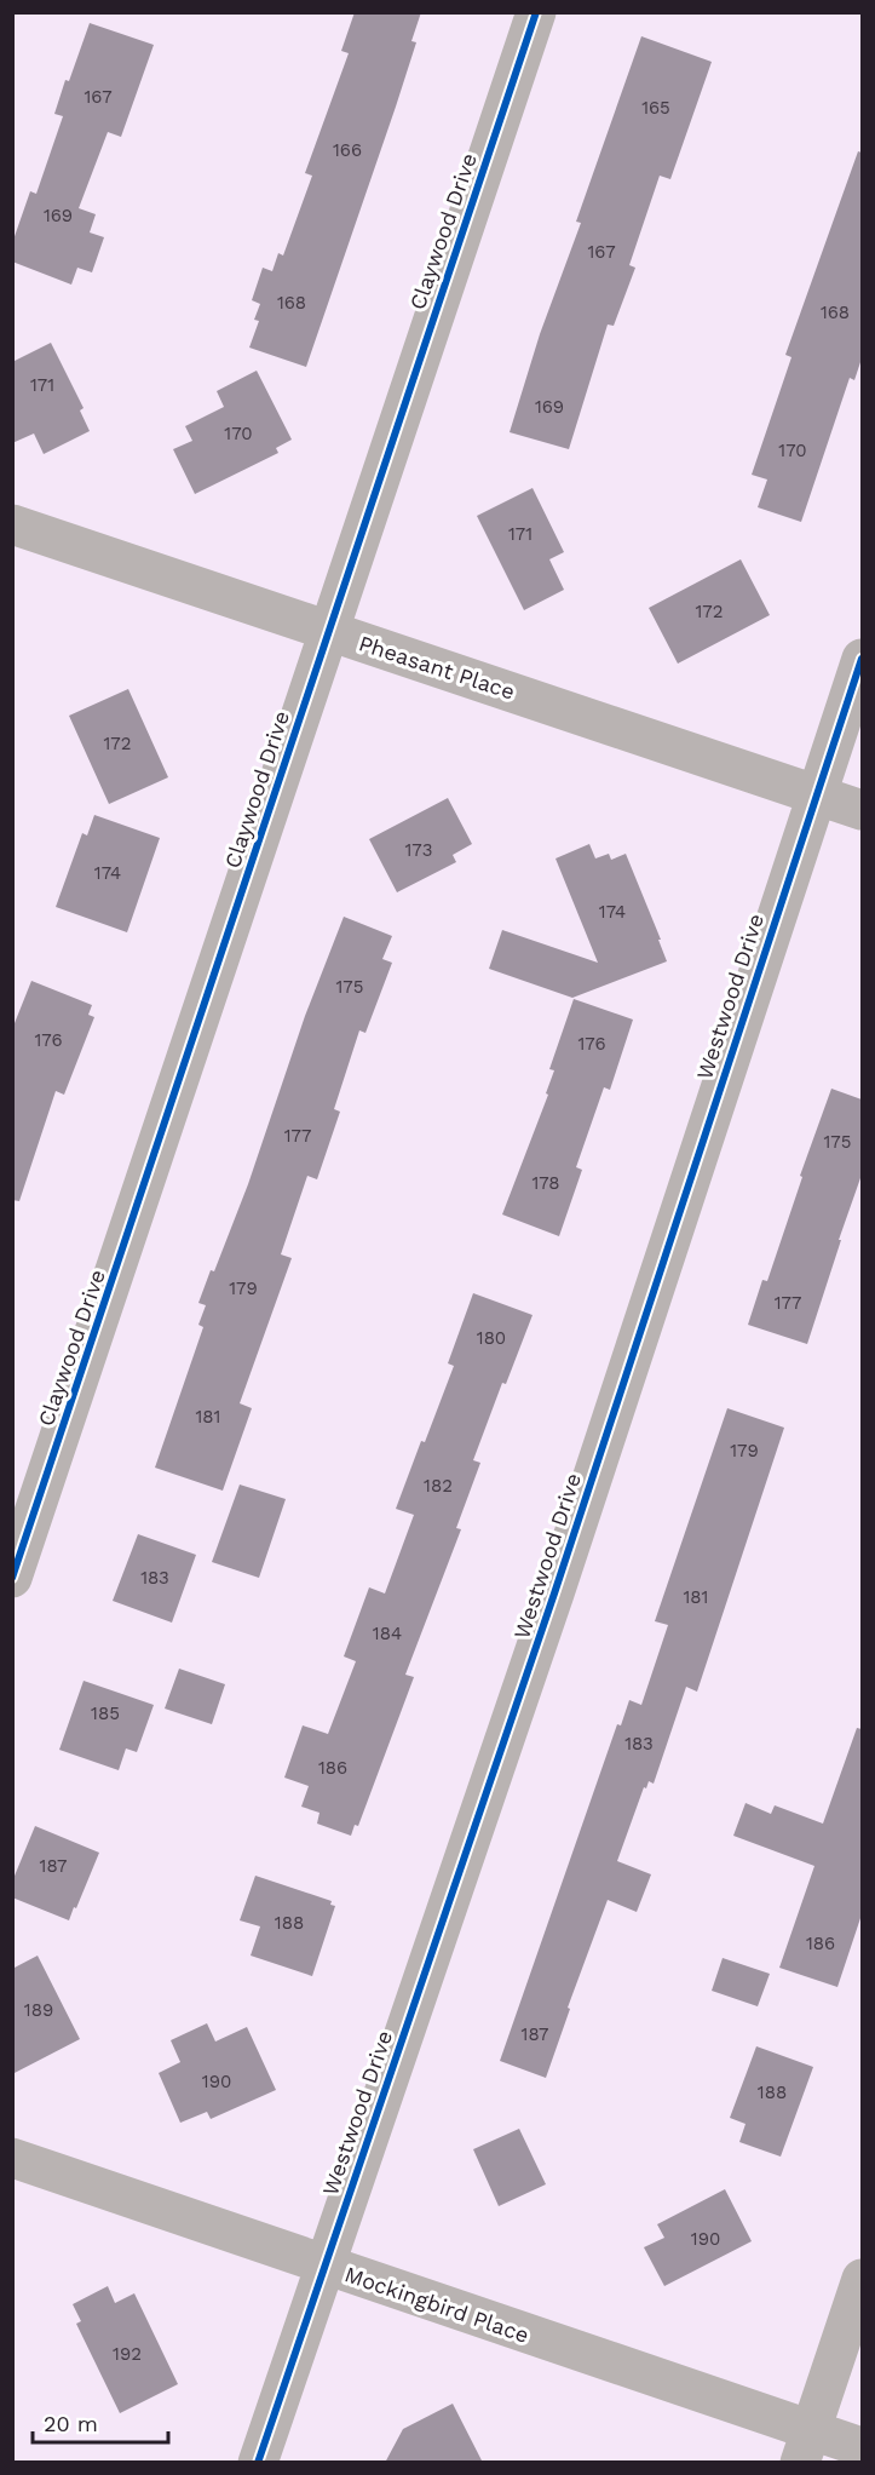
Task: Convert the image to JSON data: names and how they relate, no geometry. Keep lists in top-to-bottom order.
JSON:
{
  "streets": {
    "street": [
      "Claywood Drive",
      "Pheasant Place",
      "Westwood Drive",
      "Mockingbird Place"
    ]
  },
  "crossings": [
    ["Claywood Drive", "Pheasant Place"],
    ["Pheasant Place", "Westwood Drive"],
    ["Westwood Drive", "Mockingbird Place"]
  ],
  "house_numbers": [
    "167",
    "165",
    "166",
    "169",
    "167",
    "168",
    "168",
    "171",
    "169",
    "170",
    "170",
    "171",
    "172",
    "172",
    "173",
    "174",
    "174",
    "175",
    "176",
    "176",
    "177",
    "175",
    "178",
    "179",
    "177",
    "180",
    "181",
    "179",
    "182",
    "183",
    "181",
    "184",
    "185",
    "183",
    "186",
    "187",
    "188",
    "186",
    "189",
    "187",
    "190",
    "188",
    "190",
    "192"
  ],
  "scale_bar": "20 m"
}
